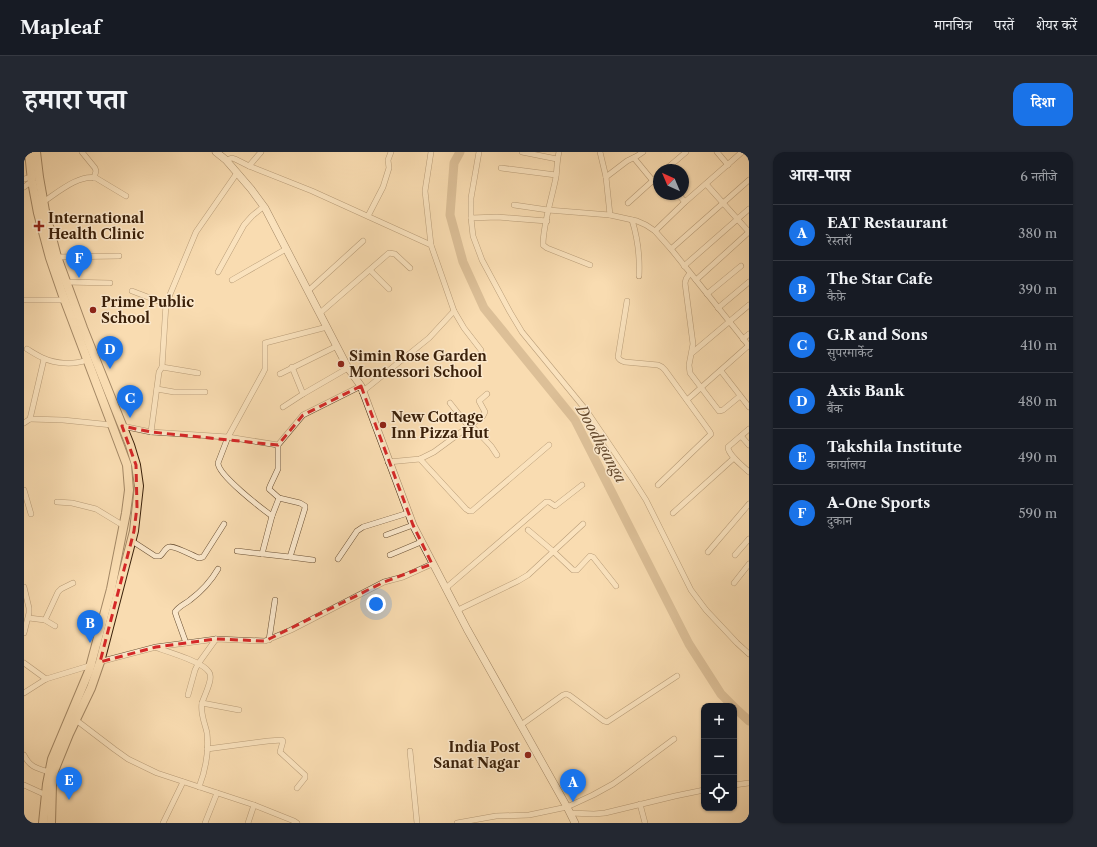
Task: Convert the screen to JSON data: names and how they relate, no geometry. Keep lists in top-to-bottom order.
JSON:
{
  "water": ["Doodhganga"],
  "places": {
    "health": ["International Health Clinic"],
    "other": [
      "Prime Public School",
      "Simin Rose Garden Montessori School",
      "New Cottage Inn Pizza Hut",
      "India Post Sanat Nagar"
    ]
  },
  "north": "top left",
  "page": {
    "header": "Mapleaf",
    "nav": ["मानचित्र", "परतें", "शेयर करें"],
    "title": "हमारा पता",
    "buttons": "दिशा",
    "heading": ["आस-पास", "6 नतीजे"],
    "list": [
      {
        "mark": "A",
        "name": "EAT Restaurant",
        "note": "रेस्तराँ",
        "value": "380 m"
      },
      {
        "mark": "B",
        "name": "The Star Cafe",
        "note": "कैफ़े",
        "value": "390 m"
      },
      {
        "mark": "C",
        "name": "G.R and Sons",
        "note": "सुपरमार्केट",
        "value": "410 m"
      },
      {
        "mark": "D",
        "name": "Axis Bank",
        "note": "बैंक",
        "value": "480 m"
      },
      {
        "mark": "E",
        "name": "Takshila Institute",
        "note": "कार्यालय",
        "value": "490 m"
      },
      {
        "mark": "F",
        "name": "A-One Sports",
        "note": "दुकान",
        "value": "590 m"
      }
    ],
    "pins": [
      "F",
      "D",
      "C",
      "B",
      "E",
      "A"
    ],
    "map_buttons": ["+", "−"]
  }
}
